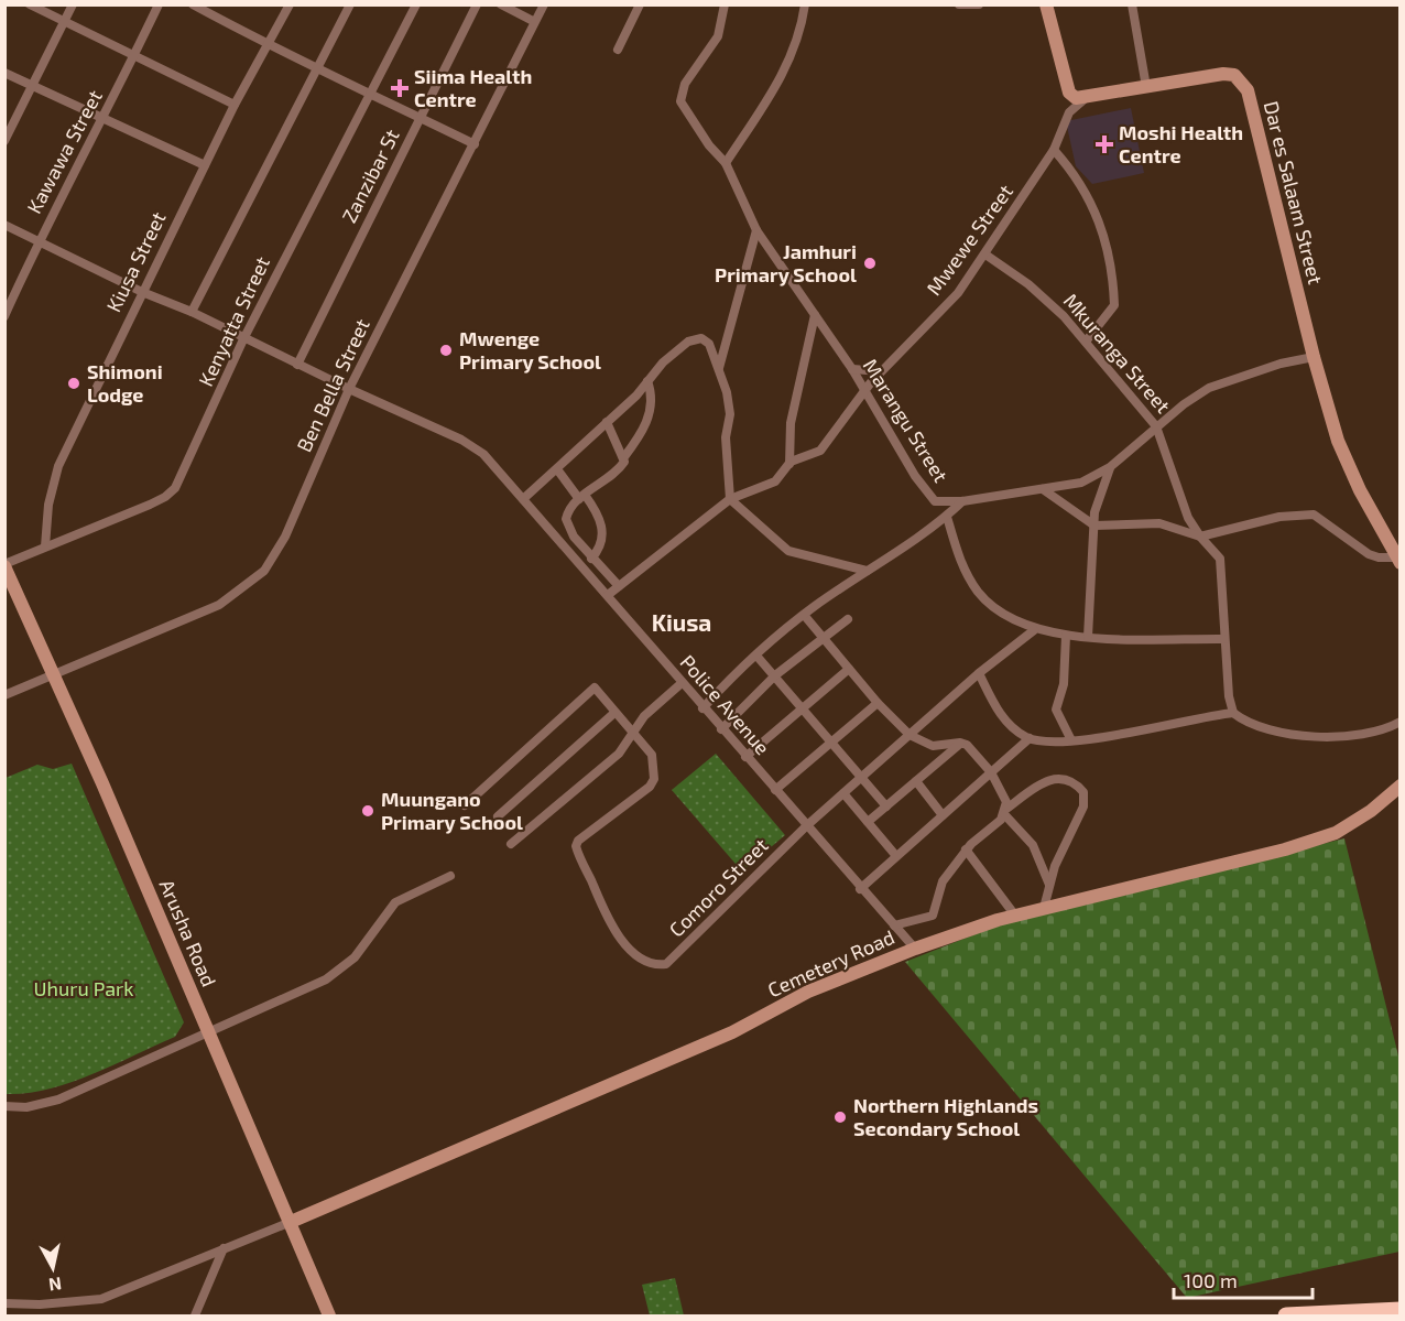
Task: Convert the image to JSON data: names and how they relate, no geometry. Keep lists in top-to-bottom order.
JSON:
{
  "streets": {
    "main road": ["Dar es Salaam Street", "Arusha Road", "Cemetery Road"],
    "street": [
      "Kawawa Street",
      "Zanzibar St",
      "Mwewe Street",
      "Kiusa Street",
      "Kenyatta Street",
      "Mkuranga Street",
      "Ben Bella Street",
      "Marangu Street",
      "Police Avenue",
      "Comoro Street"
    ]
  },
  "crossings": [
    ["Kawawa Street", "Police Avenue"],
    ["Zanzibar St", "Police Avenue"],
    ["Dar es Salaam Street", "Mwewe Street"],
    ["Dar es Salaam Street", "Marangu Street"],
    ["Mwewe Street", "Mkuranga Street"],
    ["Mwewe Street", "Marangu Street"],
    ["Mwewe Street", "Police Avenue"],
    ["Kiusa Street", "Kenyatta Street"],
    ["Kiusa Street", "Police Avenue"],
    ["Kenyatta Street", "Police Avenue"],
    ["Kenyatta Street", "Arusha Road"],
    ["Mkuranga Street", "Marangu Street"],
    ["Ben Bella Street", "Police Avenue"],
    ["Ben Bella Street", "Arusha Road"],
    ["Police Avenue", "Comoro Street"],
    ["Police Avenue", "Cemetery Road"],
    ["Arusha Road", "Cemetery Road"]
  ],
  "districts": ["Kiusa"],
  "parks": ["Uhuru Park"],
  "places": {
    "health": ["Siima Health Centre", "Moshi Health Centre"],
    "other": [
      "Jamhuri Primary School",
      "Mwenge Primary School",
      "Shimoni Lodge",
      "Muungano Primary School",
      "Northern Highlands Secondary School"
    ]
  },
  "scale_bar": "100 m",
  "north": "bottom"
}
